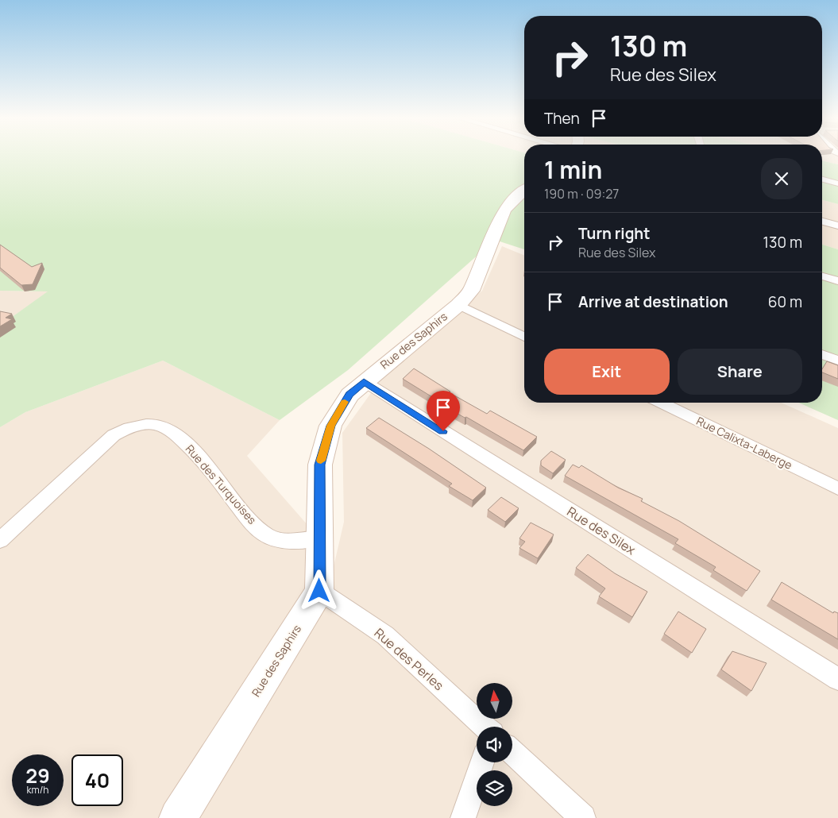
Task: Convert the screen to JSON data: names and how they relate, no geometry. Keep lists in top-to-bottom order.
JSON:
{
  "streets": {
    "street": [
      "Rue des Saphirs",
      "Rue Calixta-Laberge",
      "Rue des Turquoises",
      "Rue des Silex",
      "Rue des Perles"
    ]
  },
  "crossings": [
    ["Rue des Saphirs", "Rue des Turquoises"],
    ["Rue des Saphirs", "Rue des Silex"],
    ["Rue des Saphirs", "Rue des Perles"]
  ],
  "north": "top",
  "page": {
    "turn": ["130 m", "Rue des Silex"],
    "then": "Then",
    "heading": ["1 min", "190 m · 09:27"],
    "list": [
      {
        "name": "Turn right",
        "note": "Rue des Silex",
        "value": "130 m"
      },
      {
        "name": "Arrive at destination",
        "value": "60 m"
      }
    ],
    "buttons": ["Exit", "Share"],
    "speed": "29 km/h",
    "limit": "40"
  }
}
